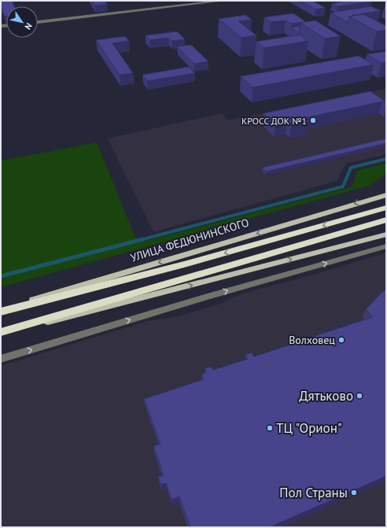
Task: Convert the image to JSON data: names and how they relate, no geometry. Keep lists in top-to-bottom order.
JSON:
{
  "streets": {
    "highway": ["УЛИЦА ФЕДЮНИНСКОГО"]
  },
  "places": [
    "КРОСС ДОК №1",
    "Волховец",
    "Дятьково",
    "ТЦ \"Орион\"",
    "Пол Страны"
  ],
  "north": "bottom right"
}
